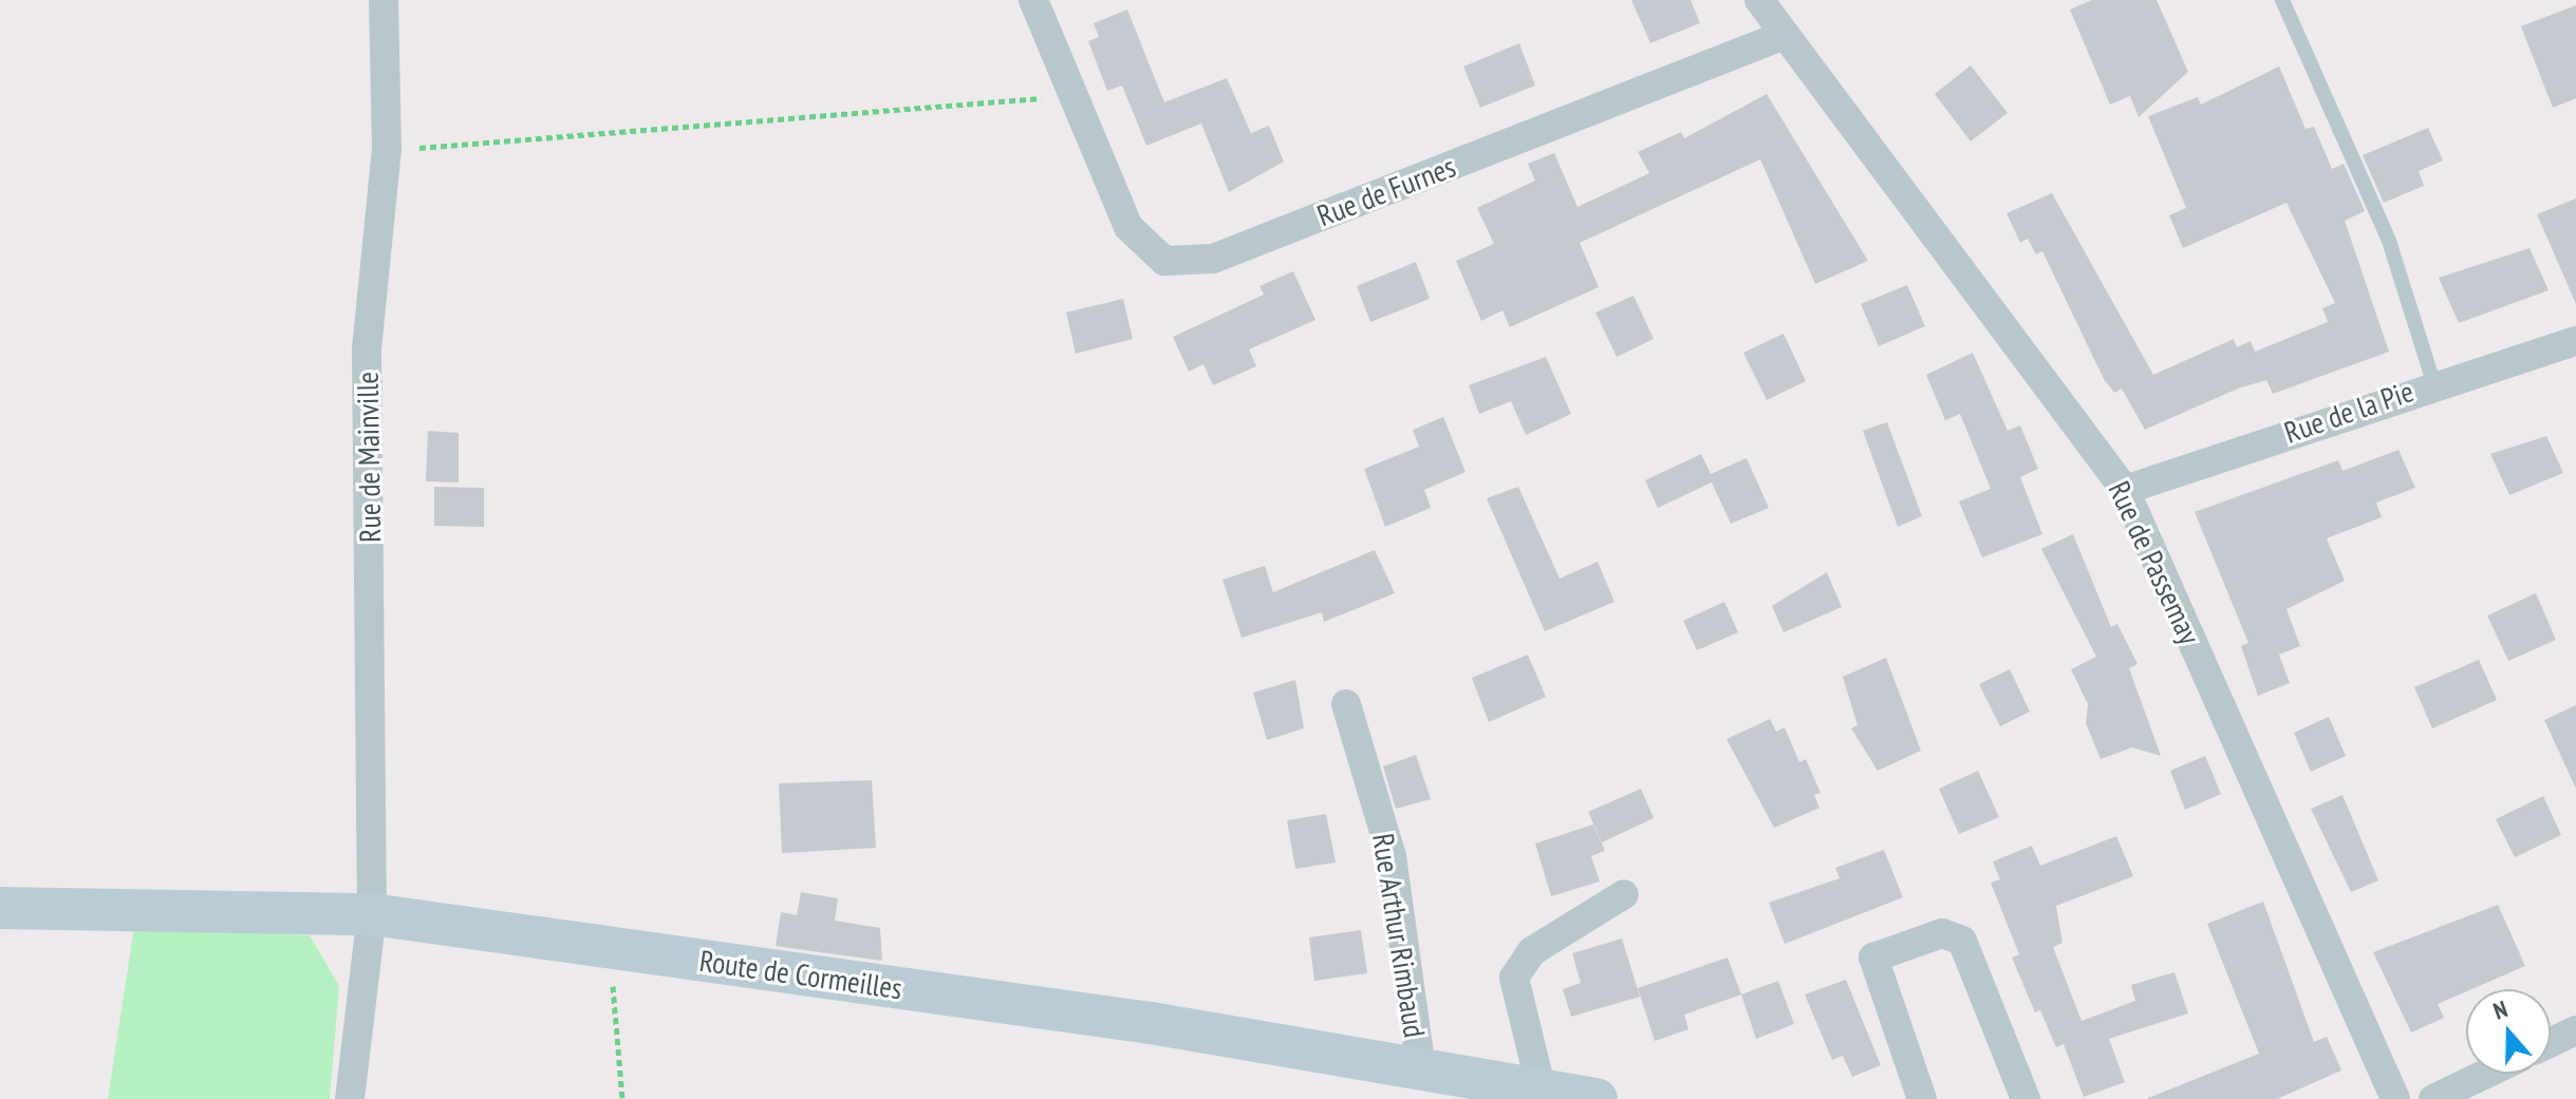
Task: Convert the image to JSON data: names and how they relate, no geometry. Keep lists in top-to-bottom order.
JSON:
{
  "streets": {
    "main road": ["Route de Cormeilles"],
    "street": [
      "Rue de Furnes",
      "Rue de la Pie",
      "Rue de Mainville",
      "Rue de Passemay",
      "Rue Arthur Rimbaud"
    ]
  },
  "crossings": [
    ["Rue de Furnes", "Rue de Passemay"],
    ["Rue de la Pie", "Rue de Passemay"],
    ["Rue de Mainville", "Route de Cormeilles"],
    ["Rue Arthur Rimbaud", "Route de Cormeilles"]
  ],
  "north": "top"
}
